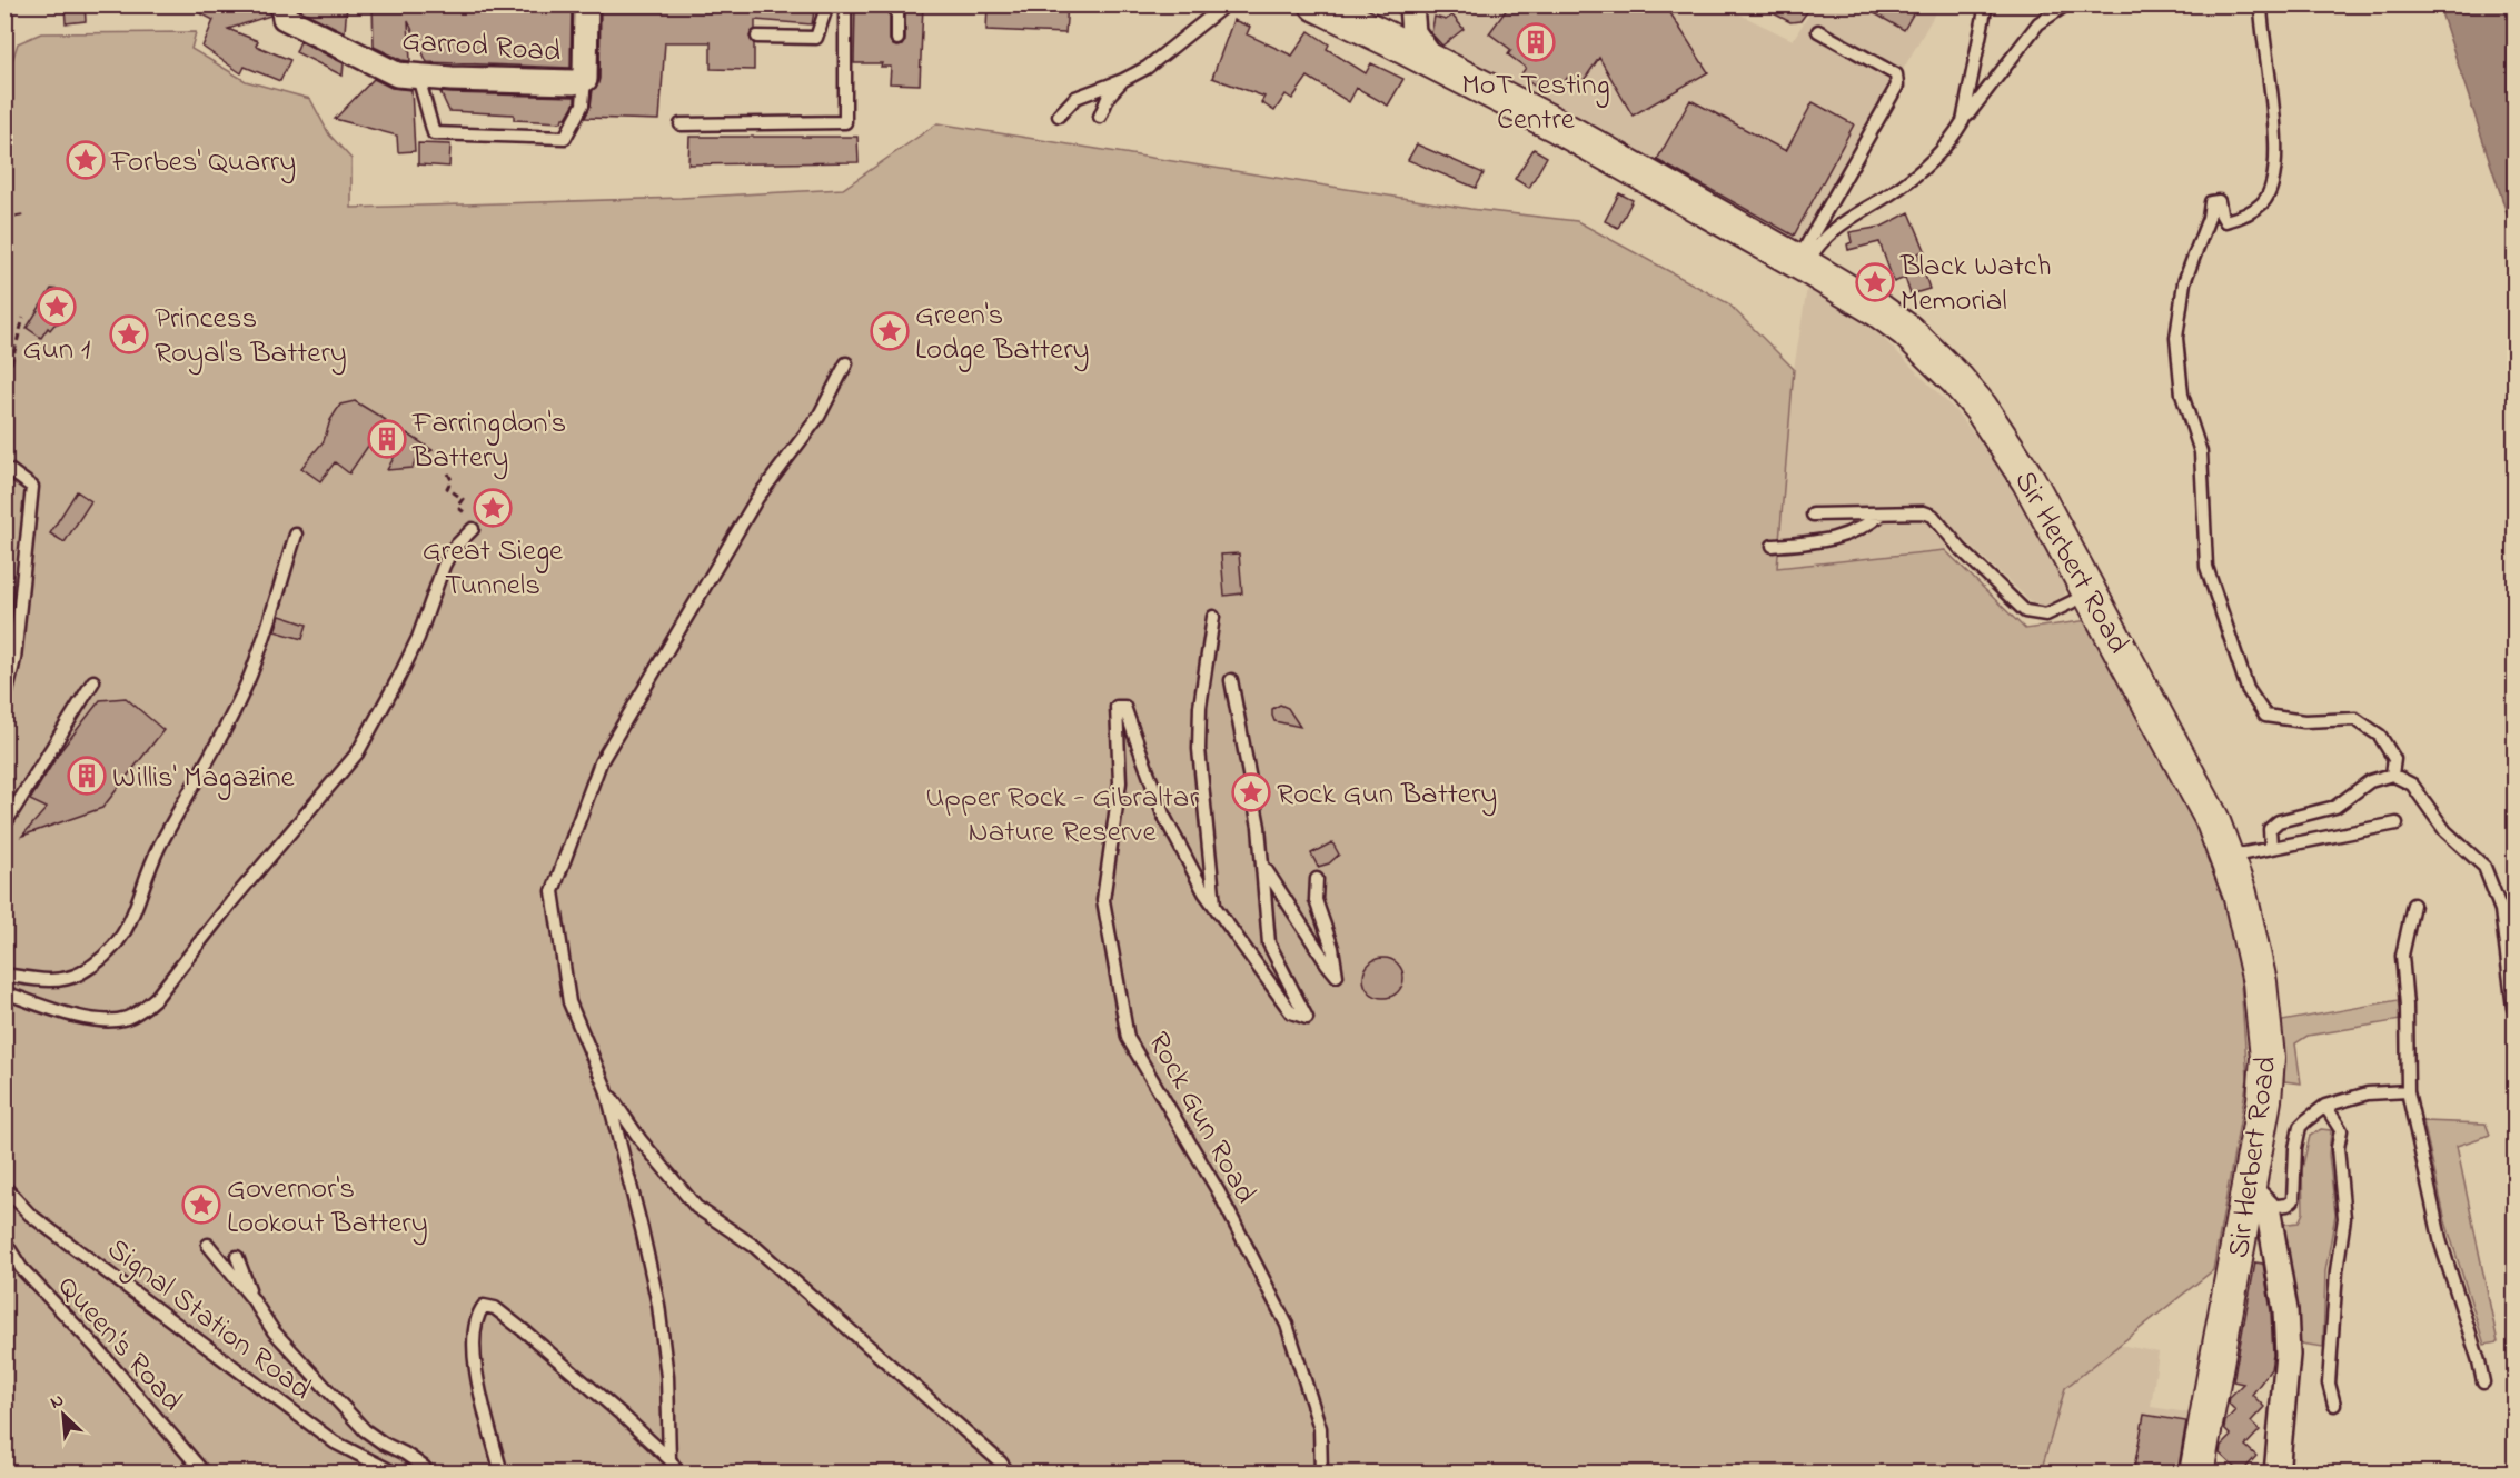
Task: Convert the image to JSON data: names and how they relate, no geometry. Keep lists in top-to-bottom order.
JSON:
{
  "streets": {
    "main road": ["Sir Herbert Road"],
    "street": ["Garrod Road"],
    "lane": ["Rock Gun Road", "Signal Station Road", "Queen's Road"]
  },
  "parks": ["Upper Rock - Gibraltar Nature Reserve"],
  "places": {
    "building": ["MoT Testing Centre", "Farringdon's Battery", "Willis' Magazine"],
    "place": [
      "Forbes' Quarry",
      "Black Watch Memorial",
      "Gun 1",
      "Green's Lodge Battery",
      "Princess Royal's Battery",
      "Great Siege Tunnels",
      "Rock Gun Battery",
      "Governor's Lookout Battery"
    ]
  },
  "north": "top left"
}
